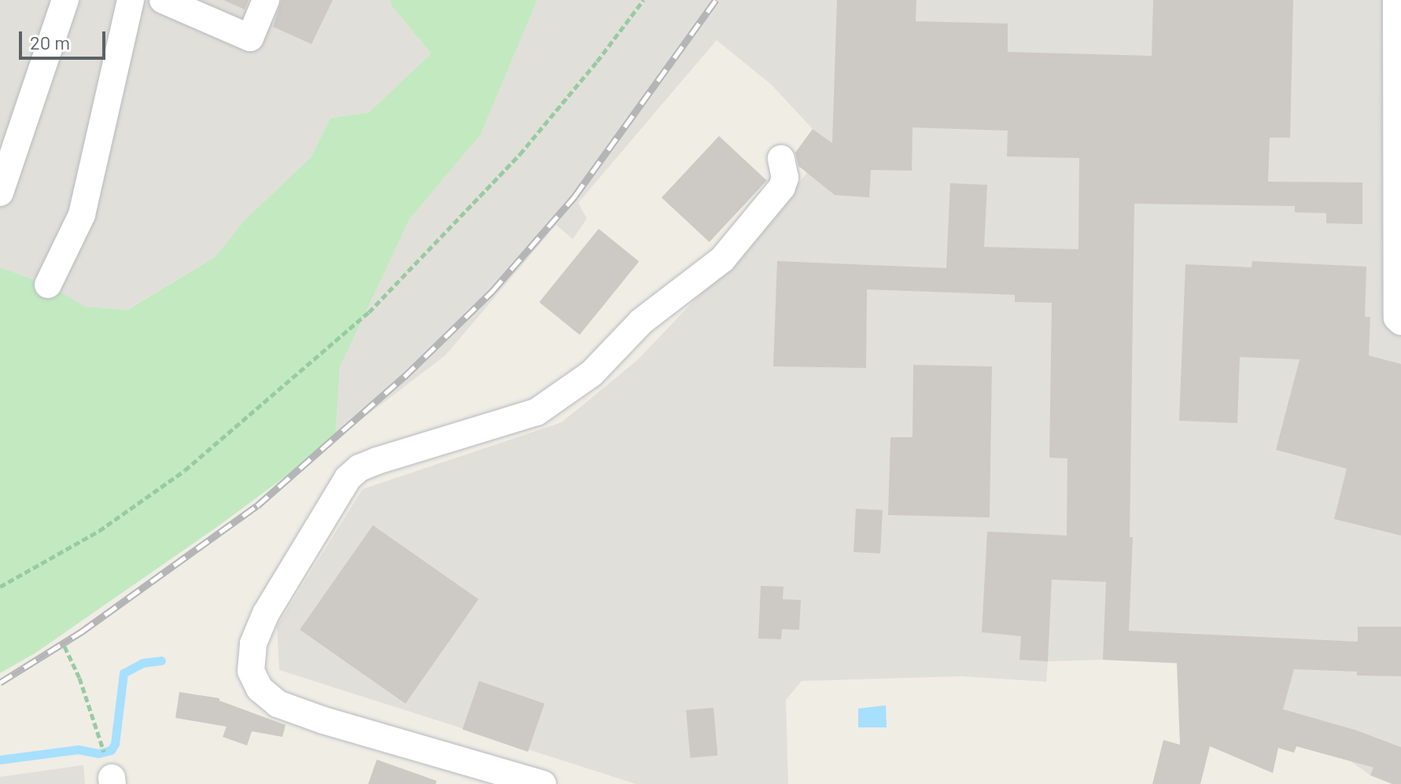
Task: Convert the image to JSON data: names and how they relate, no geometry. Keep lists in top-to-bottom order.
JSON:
{
  "scale_bar": "20 m"
}
